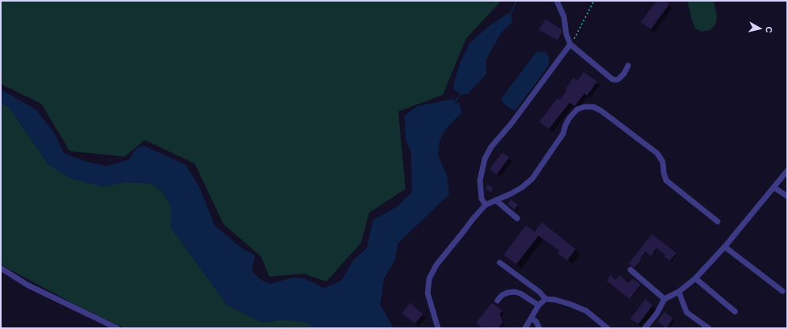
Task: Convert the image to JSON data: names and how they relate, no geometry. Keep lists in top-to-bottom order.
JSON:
{
  "north": "right"
}
